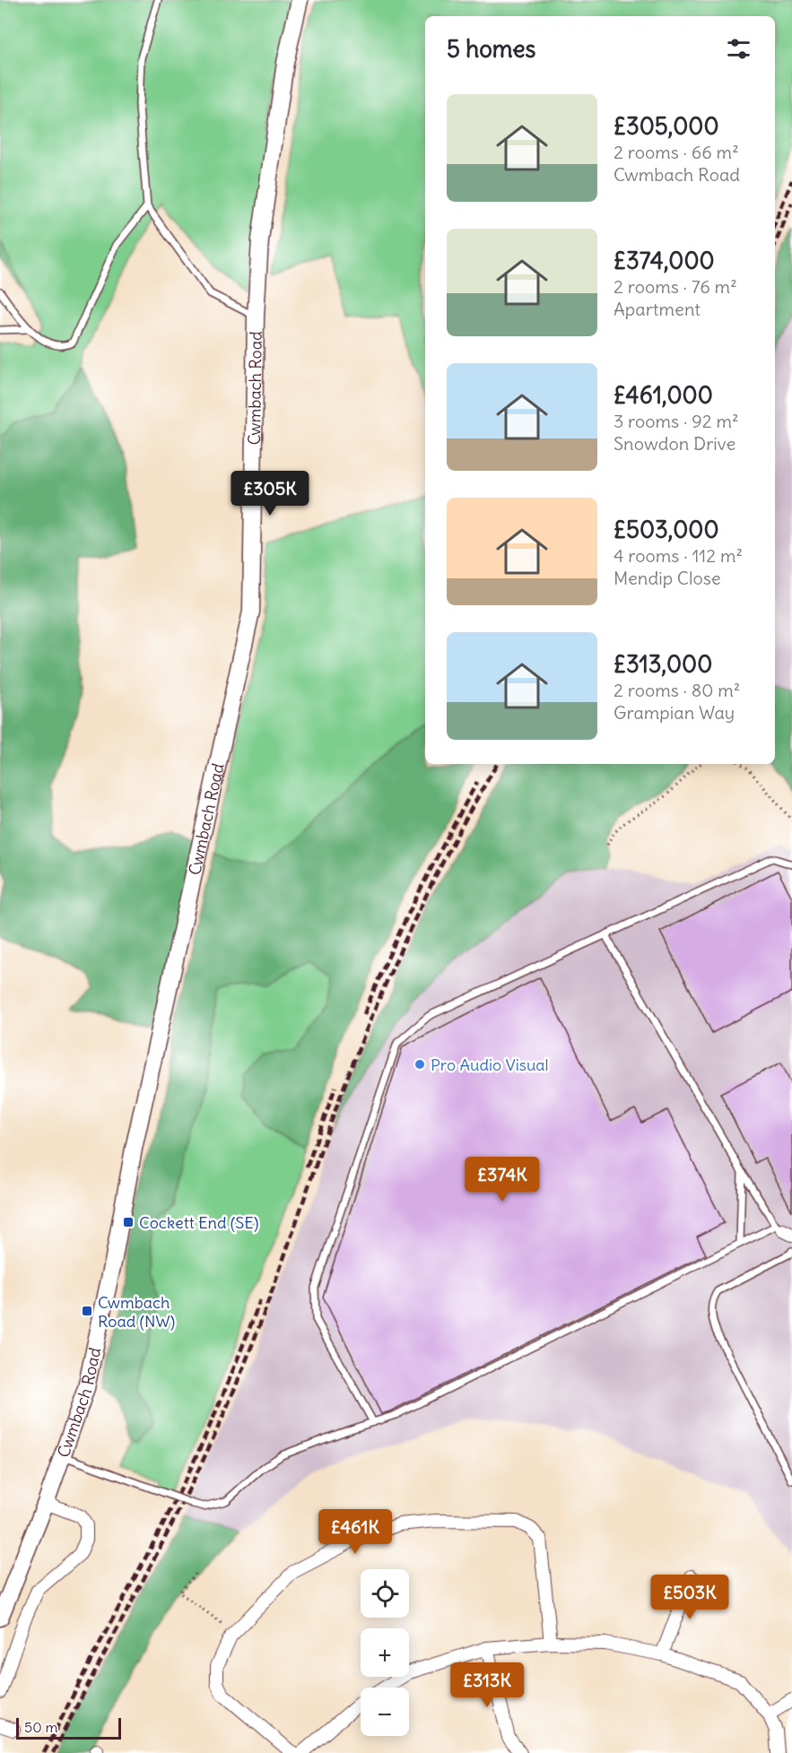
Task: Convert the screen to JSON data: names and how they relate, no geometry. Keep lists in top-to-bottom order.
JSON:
{
  "streets": {
    "main road": ["Cwmbach Road"]
  },
  "places": {
    "other": ["Pro Audio Visual"],
    "transit": ["Cockett End (SE)", "Cwmbach Road (NW)"]
  },
  "scale_bar": "50 m",
  "page": {
    "heading": "5 homes",
    "list": [
      {
        "name": "£305,000",
        "note": "2 rooms · 66 m² · Cwmbach Road"
      },
      {
        "name": "£374,000",
        "note": "2 rooms · 76 m² · Apartment"
      },
      {
        "name": "£461,000",
        "note": "3 rooms · 92 m² · Snowdon Drive"
      },
      {
        "name": "£503,000",
        "note": "4 rooms · 112 m² · Mendip Close"
      },
      {
        "name": "£313,000",
        "note": "2 rooms · 80 m² · Grampian Way"
      }
    ],
    "price": [
      "£305K",
      "£374K",
      "£461K",
      "£503K",
      "£313K"
    ],
    "map_buttons": ["+", "−"],
    "scale": "50 m"
  }
}
